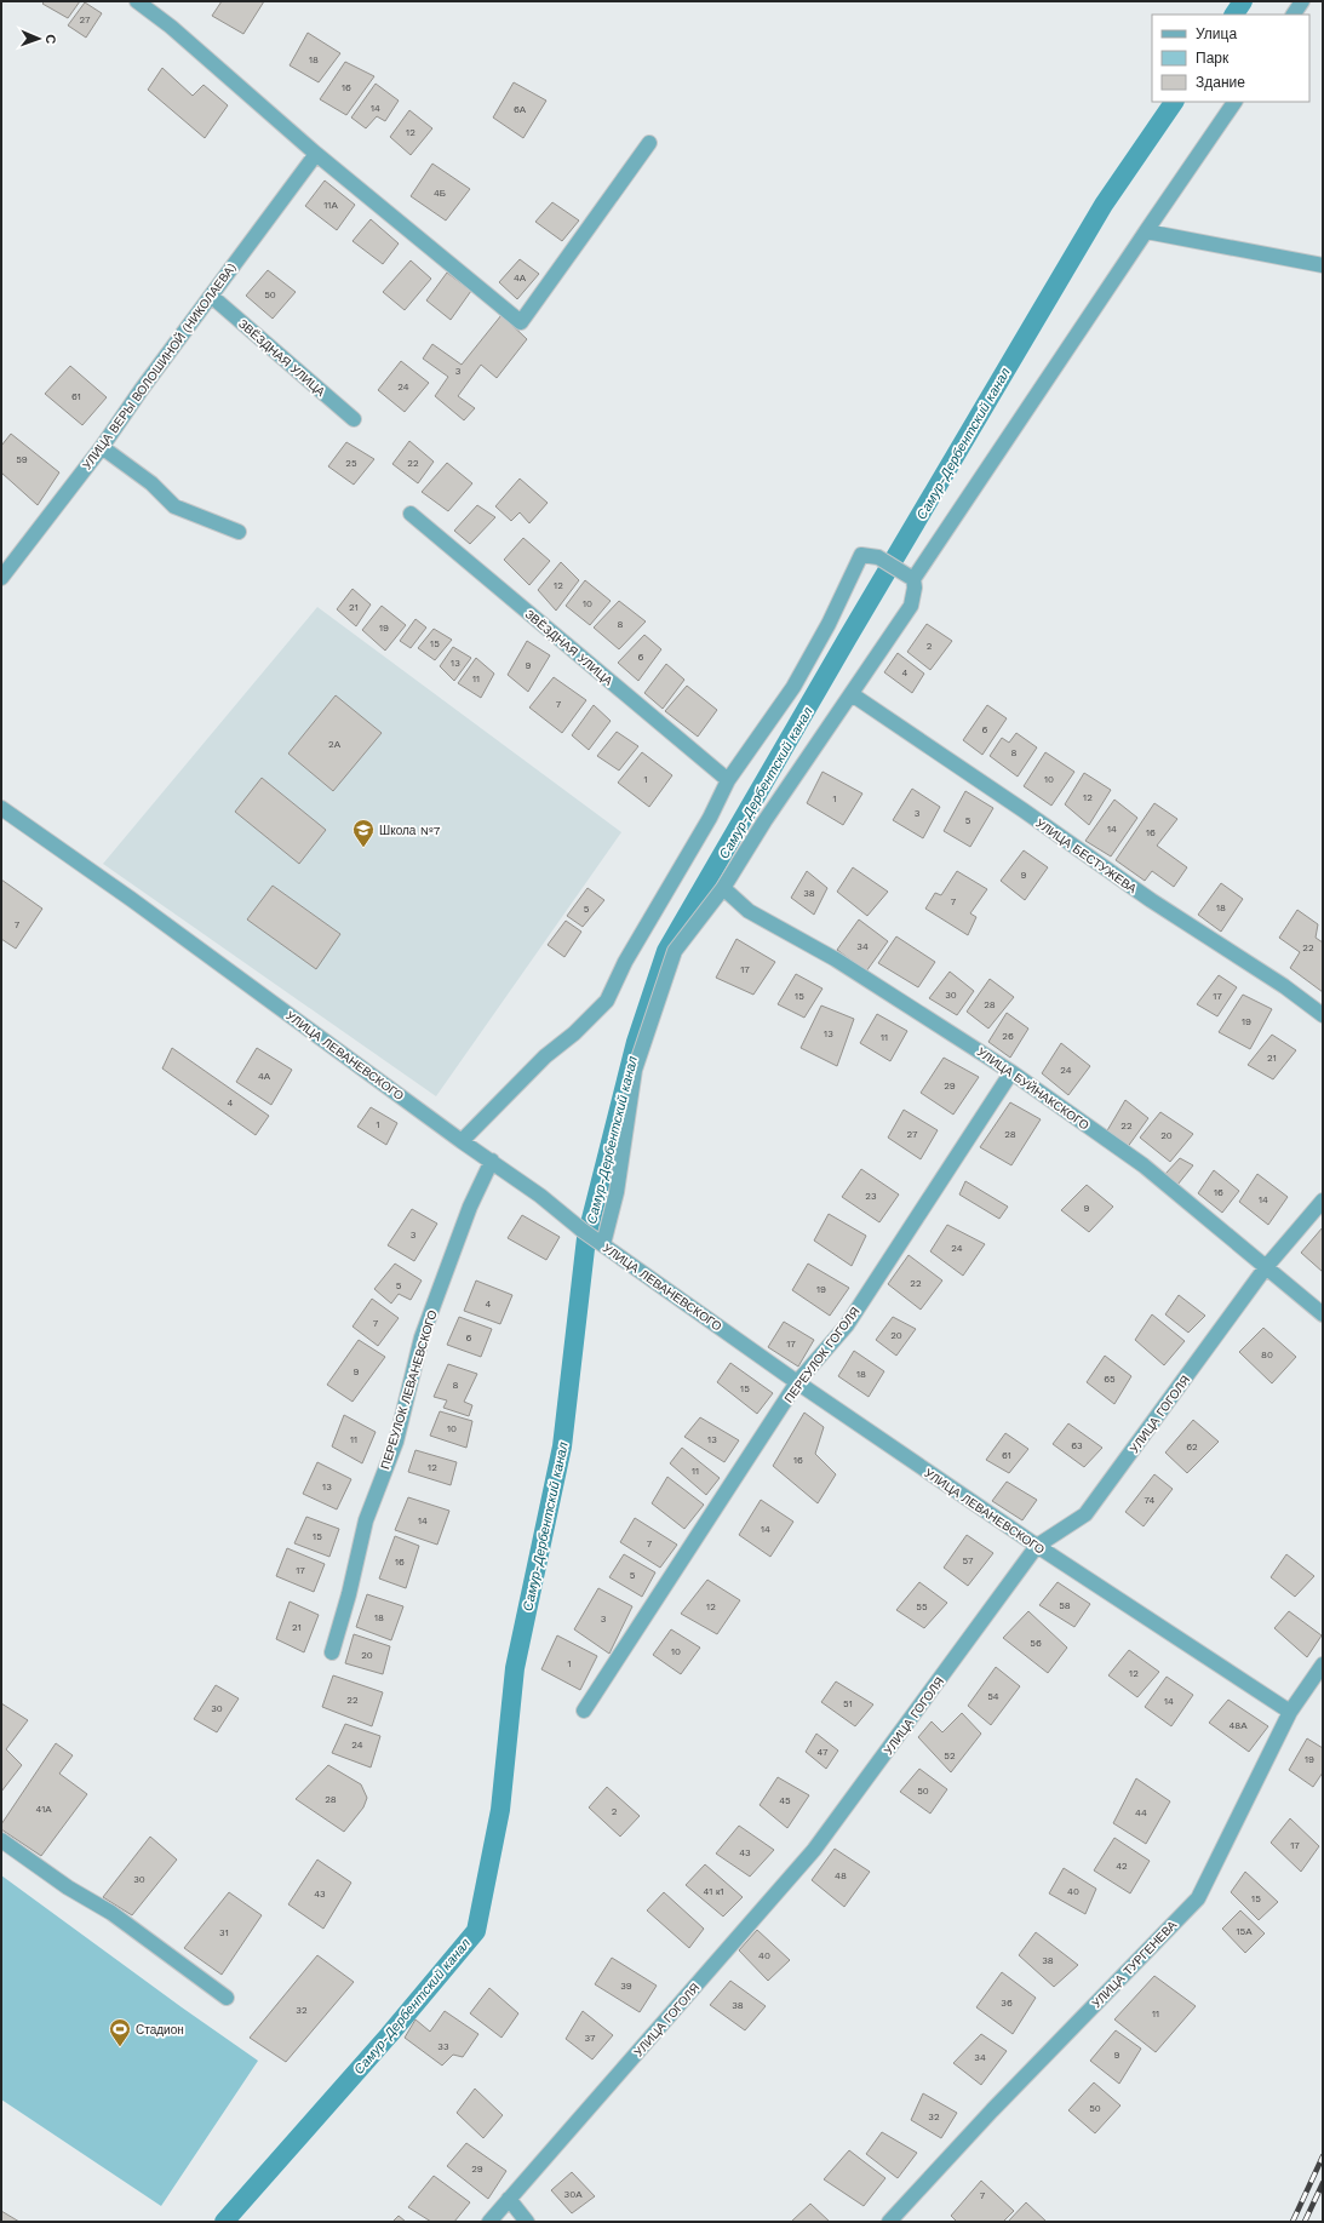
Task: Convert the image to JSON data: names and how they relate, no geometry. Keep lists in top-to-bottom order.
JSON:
{
  "streets": {
    "street": [
      "ЗВЁЗДНАЯ УЛИЦА",
      "УЛИЦА ВЕРЫ ВОЛОШИНОЙ (НИКОЛАЕВА)",
      "УЛИЦА БЕСТУЖЕВА",
      "УЛИЦА ЛЕВАНЕВСКОГО",
      "УЛИЦА БУЙНАКСКОГО",
      "ПЕРЕУЛОК ГОГОЛЯ",
      "ПЕРЕУЛОК ЛЕВАНЕВСКОГО",
      "УЛИЦА ГОГОЛЯ",
      "УЛИЦА ТУРГЕНЕВА"
    ]
  },
  "crossings": [
    ["ЗВЁЗДНАЯ УЛИЦА", "УЛИЦА ВЕРЫ ВОЛОШИНОЙ (НИКОЛАЕВА)"],
    ["УЛИЦА ЛЕВАНЕВСКОГО", "ПЕРЕУЛОК ГОГОЛЯ"],
    ["УЛИЦА ЛЕВАНЕВСКОГО", "ПЕРЕУЛОК ЛЕВАНЕВСКОГО"],
    ["УЛИЦА ЛЕВАНЕВСКОГО", "УЛИЦА ГОГОЛЯ"],
    ["УЛИЦА ЛЕВАНЕВСКОГО", "УЛИЦА ТУРГЕНЕВА"],
    ["УЛИЦА БУЙНАКСКОГО", "ПЕРЕУЛОК ГОГОЛЯ"],
    ["УЛИЦА БУЙНАКСКОГО", "УЛИЦА ГОГОЛЯ"]
  ],
  "water": ["Самур-Дербентский канал"],
  "places": {
    "school or university": ["Школа №7"],
    "sports": ["Стадион"]
  },
  "house_numbers": [
    "27",
    "18",
    "16",
    "14",
    "6А",
    "12",
    "4Б",
    "11А",
    "4А",
    "50",
    "3",
    "24",
    "61",
    "59",
    "25",
    "22",
    "12",
    "10",
    "21",
    "8",
    "19",
    "15",
    "2",
    "6",
    "13",
    "9",
    "4",
    "11",
    "7",
    "6",
    "2А",
    "8",
    "1",
    "10",
    "12",
    "1",
    "3",
    "5",
    "14",
    "16",
    "9",
    "38",
    "7",
    "18",
    "5",
    "7",
    "34",
    "22",
    "17",
    "30",
    "15",
    "17",
    "28",
    "19",
    "13",
    "26",
    "11",
    "21",
    "24",
    "4А",
    "29",
    "4",
    "1",
    "22",
    "27",
    "28",
    "20",
    "16",
    "23",
    "14",
    "9",
    "3",
    "24",
    "22",
    "5",
    "19",
    "4",
    "7",
    "20",
    "6",
    "17",
    "80",
    "9",
    "18",
    "65",
    "8",
    "15",
    "10",
    "11",
    "13",
    "63",
    "62",
    "61",
    "16",
    "12",
    "11",
    "13",
    "74",
    "14",
    "14",
    "15",
    "7",
    "57",
    "16",
    "17",
    "5",
    "58",
    "12",
    "55",
    "18",
    "3",
    "21",
    "56",
    "10",
    "20",
    "1",
    "12",
    "54",
    "22",
    "14",
    "51",
    "30",
    "48А",
    "24",
    "47",
    "52",
    "19",
    "50",
    "28",
    "45",
    "41А",
    "2",
    "44",
    "17",
    "43",
    "42",
    "48",
    "30",
    "41 к1",
    "40",
    "43",
    "15",
    "15А",
    "31",
    "40",
    "38",
    "39",
    "36",
    "38",
    "32",
    "11",
    "37",
    "33",
    "9",
    "34",
    "50",
    "32",
    "29",
    "30А",
    "7"
  ],
  "legend": ["Улица", "Парк", "Здание"],
  "north": "right"
}
